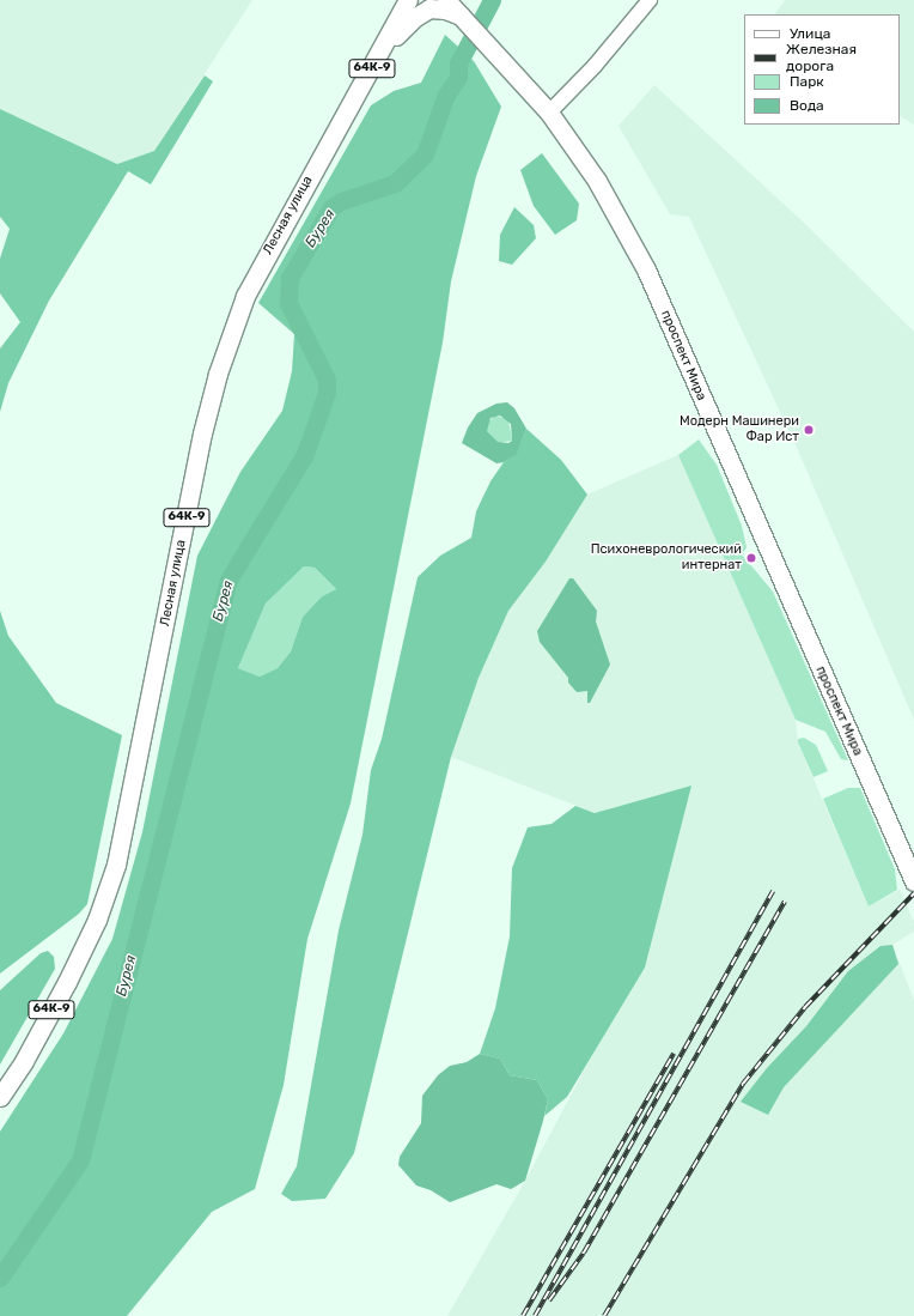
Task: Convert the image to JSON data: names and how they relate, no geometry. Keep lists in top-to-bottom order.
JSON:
{
  "streets": {
    "main road": ["64К-9", "Лесная улица", "проспект Мира"]
  },
  "water": ["Бурея"],
  "places": ["Модерн Машинери Фар Ист", "Психоневрологический интернат"],
  "legend": [
    "Улица",
    "Железная дорога",
    "Парк",
    "Вода"
  ]
}
